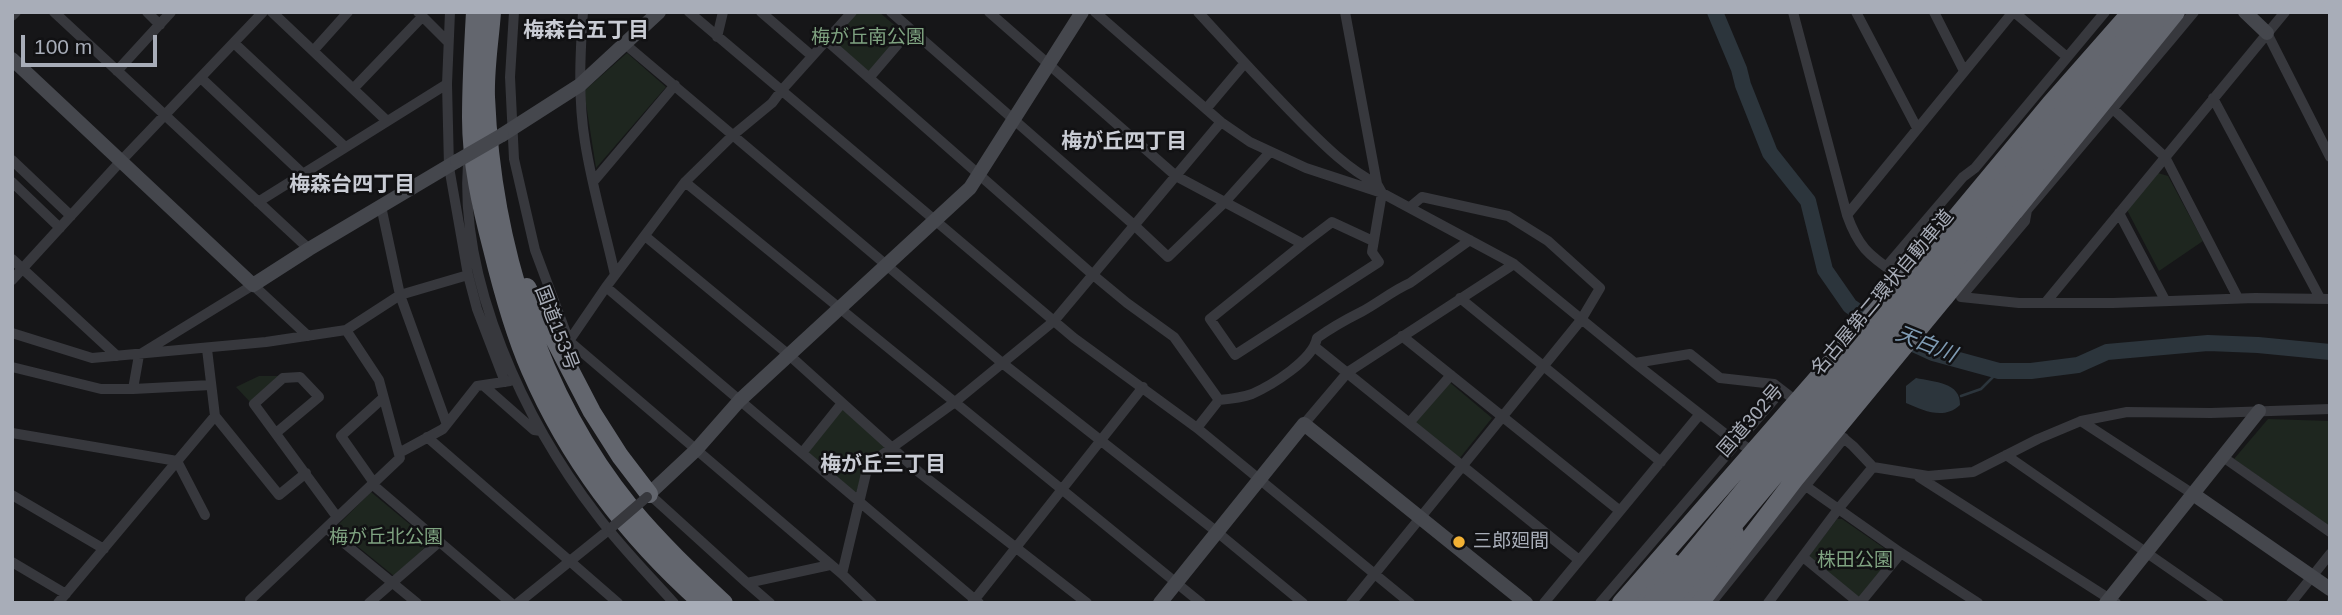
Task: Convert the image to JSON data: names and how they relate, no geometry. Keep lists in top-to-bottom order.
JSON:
{
  "streets": {
    "highway": ["名古屋第二環状自動車道", "国道153号", "国道302号"]
  },
  "districts": [
    "梅森台五丁目",
    "梅が丘四丁目",
    "梅森台四丁目",
    "梅が丘三丁目"
  ],
  "water": ["天白川"],
  "parks": ["梅が丘南公園", "梅が丘北公園", "株田公園"],
  "places": ["三郎廻間"],
  "scale_bar": "100 m"
}
